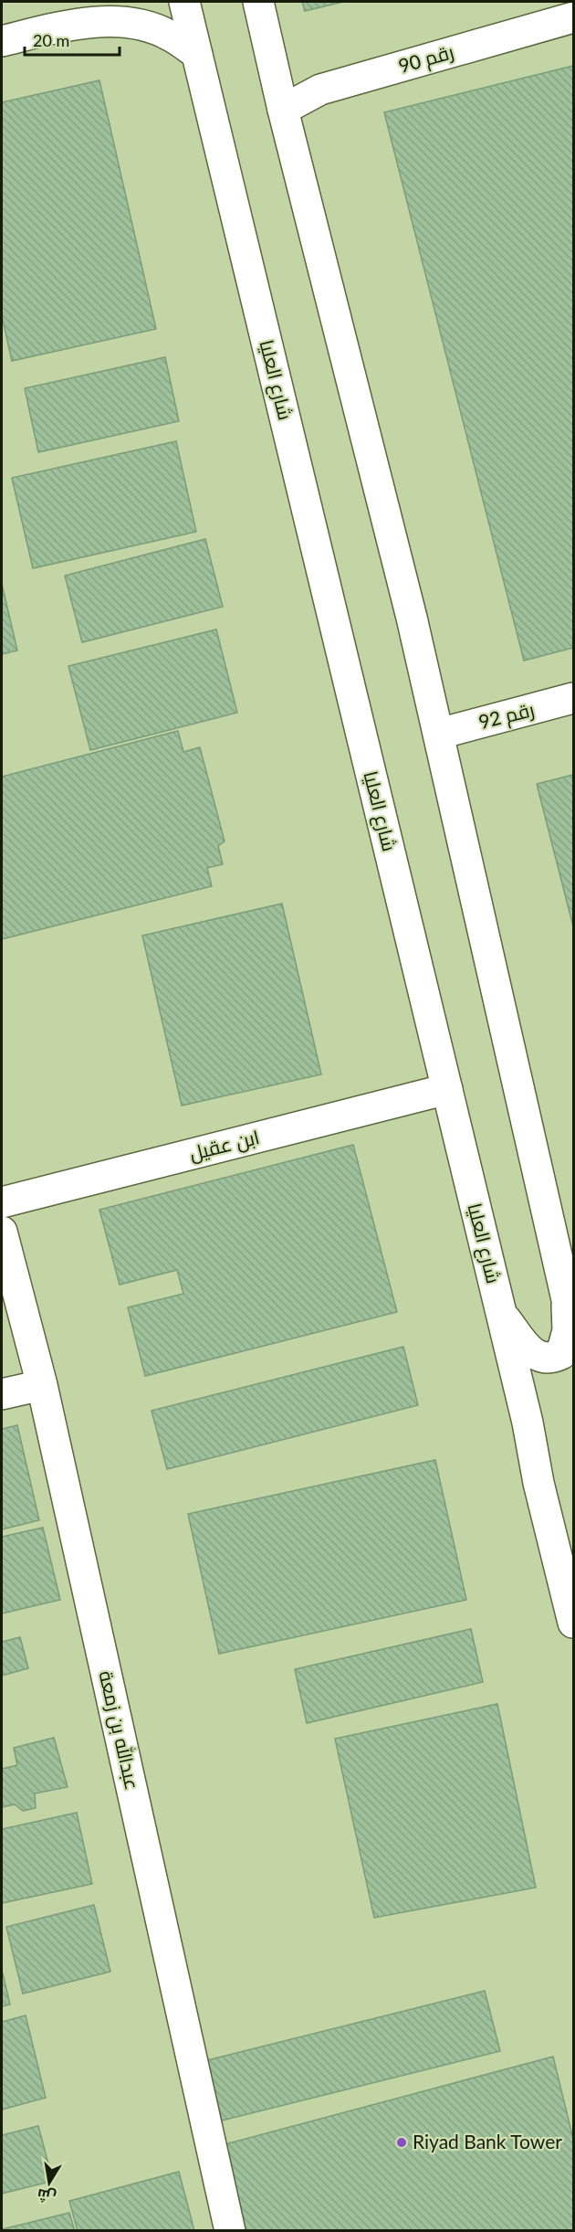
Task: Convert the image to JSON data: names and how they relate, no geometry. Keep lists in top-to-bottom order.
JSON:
{
  "streets": {
    "main road": [
      "رقم 90",
      "شارع العليا",
      "رقم 92",
      "ابن عقيل",
      "عبدالله بن زمعة"
    ]
  },
  "crossings": [
    ["شارع العليا", "ابن عقيل"]
  ],
  "places": ["Riyad Bank Tower"],
  "scale_bar": "20 m",
  "north": "bottom"
}
